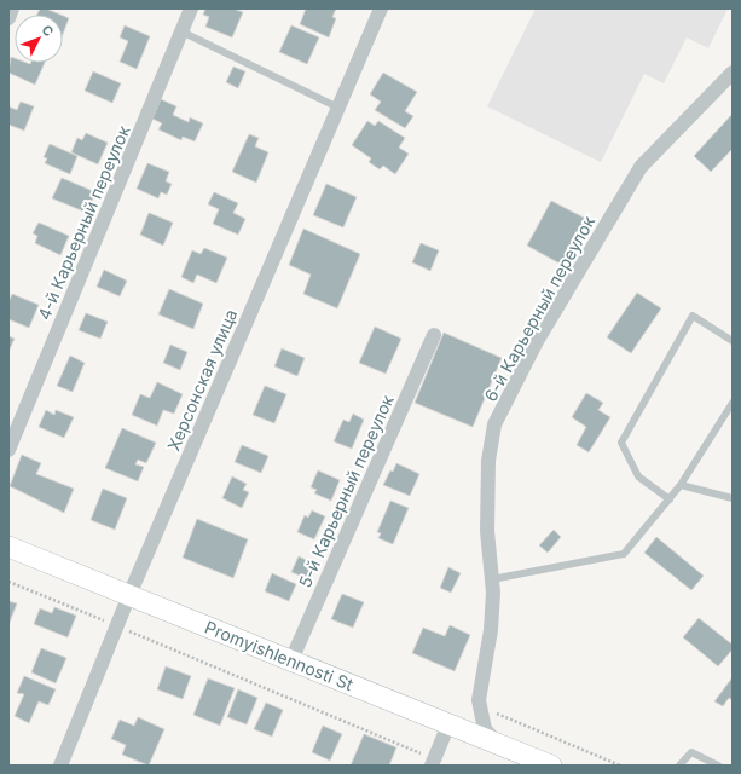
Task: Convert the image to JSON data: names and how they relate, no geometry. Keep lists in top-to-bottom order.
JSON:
{
  "streets": {
    "main road": ["Promyishlennosti St"],
    "street": [
      "4-й Карьерный переулок",
      "6-й Карьерный переулок",
      "Херсонская улица",
      "5-й Карьерный переулок"
    ]
  },
  "crossings": [
    ["6-й Карьерный переулок", "Promyishlennosti St"],
    ["Херсонская улица", "Promyishlennosti St"],
    ["5-й Карьерный переулок", "Promyishlennosti St"]
  ],
  "north": "top right"
}
